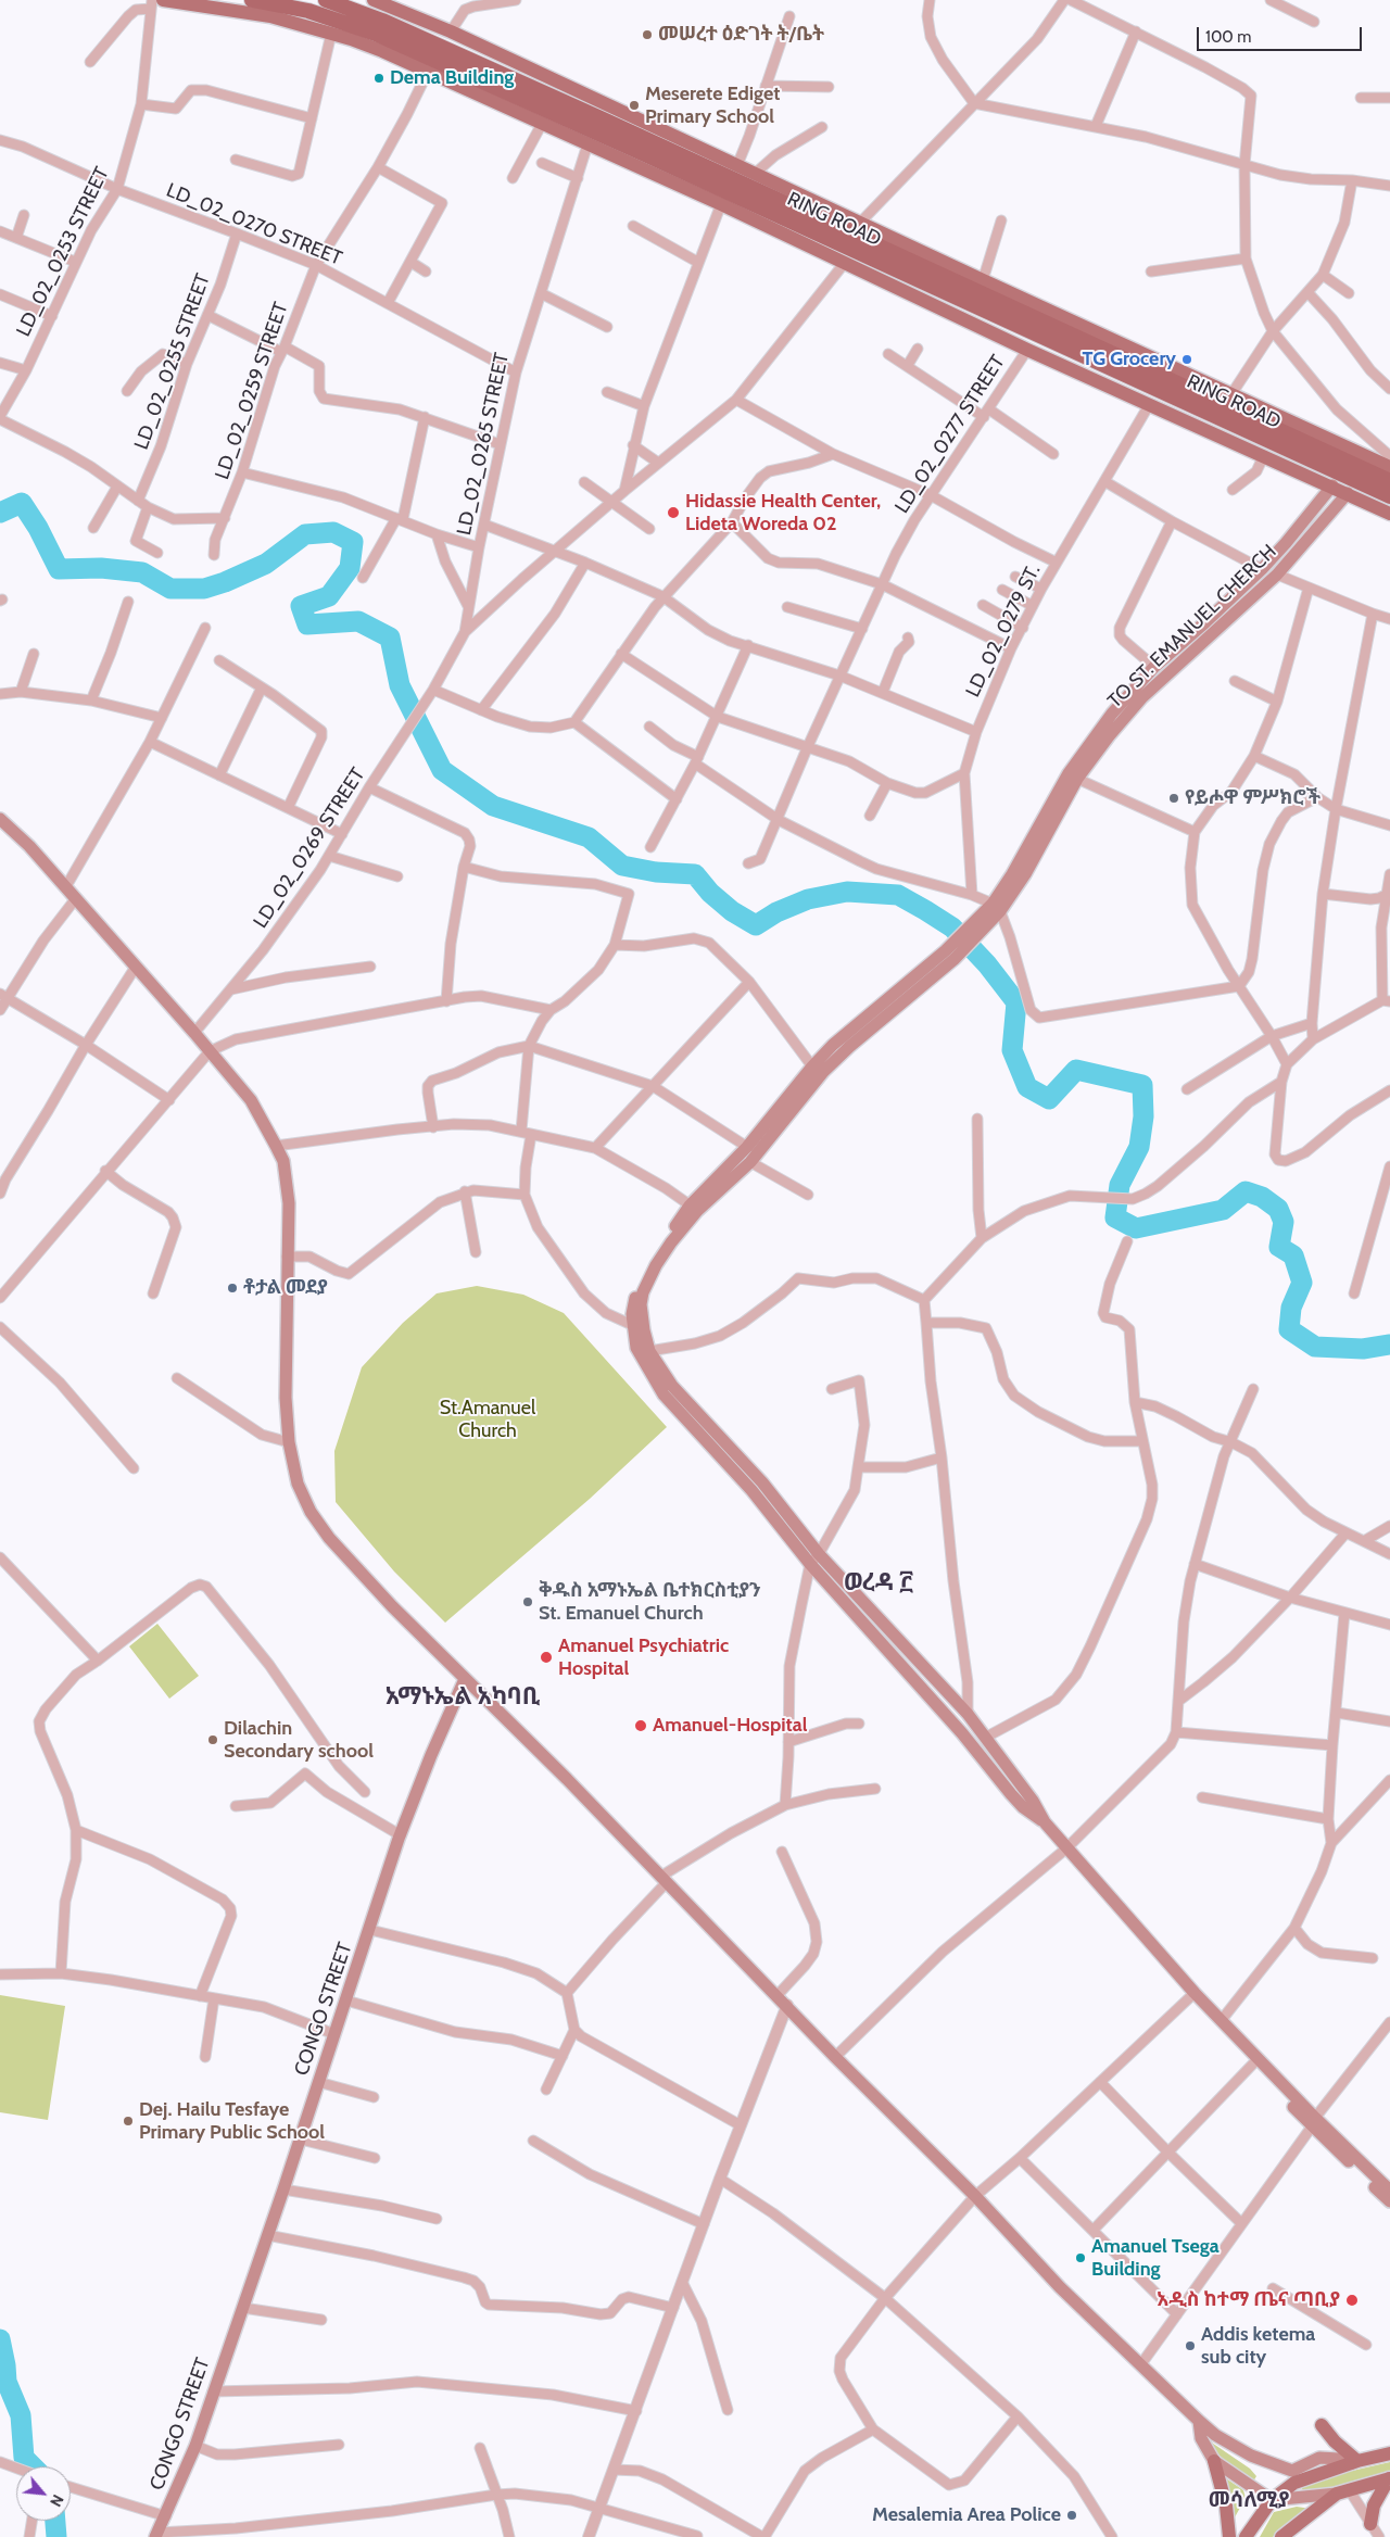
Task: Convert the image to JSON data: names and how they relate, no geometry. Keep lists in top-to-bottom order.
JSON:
{
  "streets": {
    "highway": ["RING ROAD"],
    "main road": ["TO ST. EMANUEL CHERCH", "CONGO STREET"],
    "street": [
      "LD_02_0270 STREET",
      "LD_02_0253 STREET",
      "LD_02_0255 STREET",
      "LD_02_0259 STREET",
      "LD_02_0277 STREET",
      "LD_02_0265 STREET",
      "LD_02_0279 ST.",
      "LD_02_0269 STREET"
    ]
  },
  "crossings": [
    ["LD_02_0270 STREET", "LD_02_0253 STREET"],
    ["LD_02_0270 STREET", "LD_02_0255 STREET"],
    ["LD_02_0270 STREET", "LD_02_0259 STREET"],
    ["LD_02_0270 STREET", "LD_02_0265 STREET"]
  ],
  "districts": ["ወረዳ ፫", "አማኑኤል አካባቢ", "መሳለሚያ"],
  "parks": ["St.Amanuel Church"],
  "places": [
    "መሠረተ ዕድገት ት/ቤት",
    "Dema Building",
    "Meserete Ediget Primary School",
    "TG Grocery",
    "Hidassie Health Center, Lideta Woreda 02",
    "የይሖዋ ምሥክሮች",
    "ቶታል መደያ",
    "ቅዱስ አማኑኤል ቤተክርስቲያን St. Emanuel Church",
    "Amanuel Psychiatric Hospital",
    "Amanuel-Hospital",
    "Dilachin Secondary school",
    "Dej. Hailu Tesfaye Primary Public School",
    "Amanuel Tsega Building",
    "አዲስ ከተማ ጤና ጣቢያ",
    "Addis ketema sub city",
    "Mesalemia Area Police"
  ],
  "scale_bar": "100 m",
  "north": "bottom right"
}
